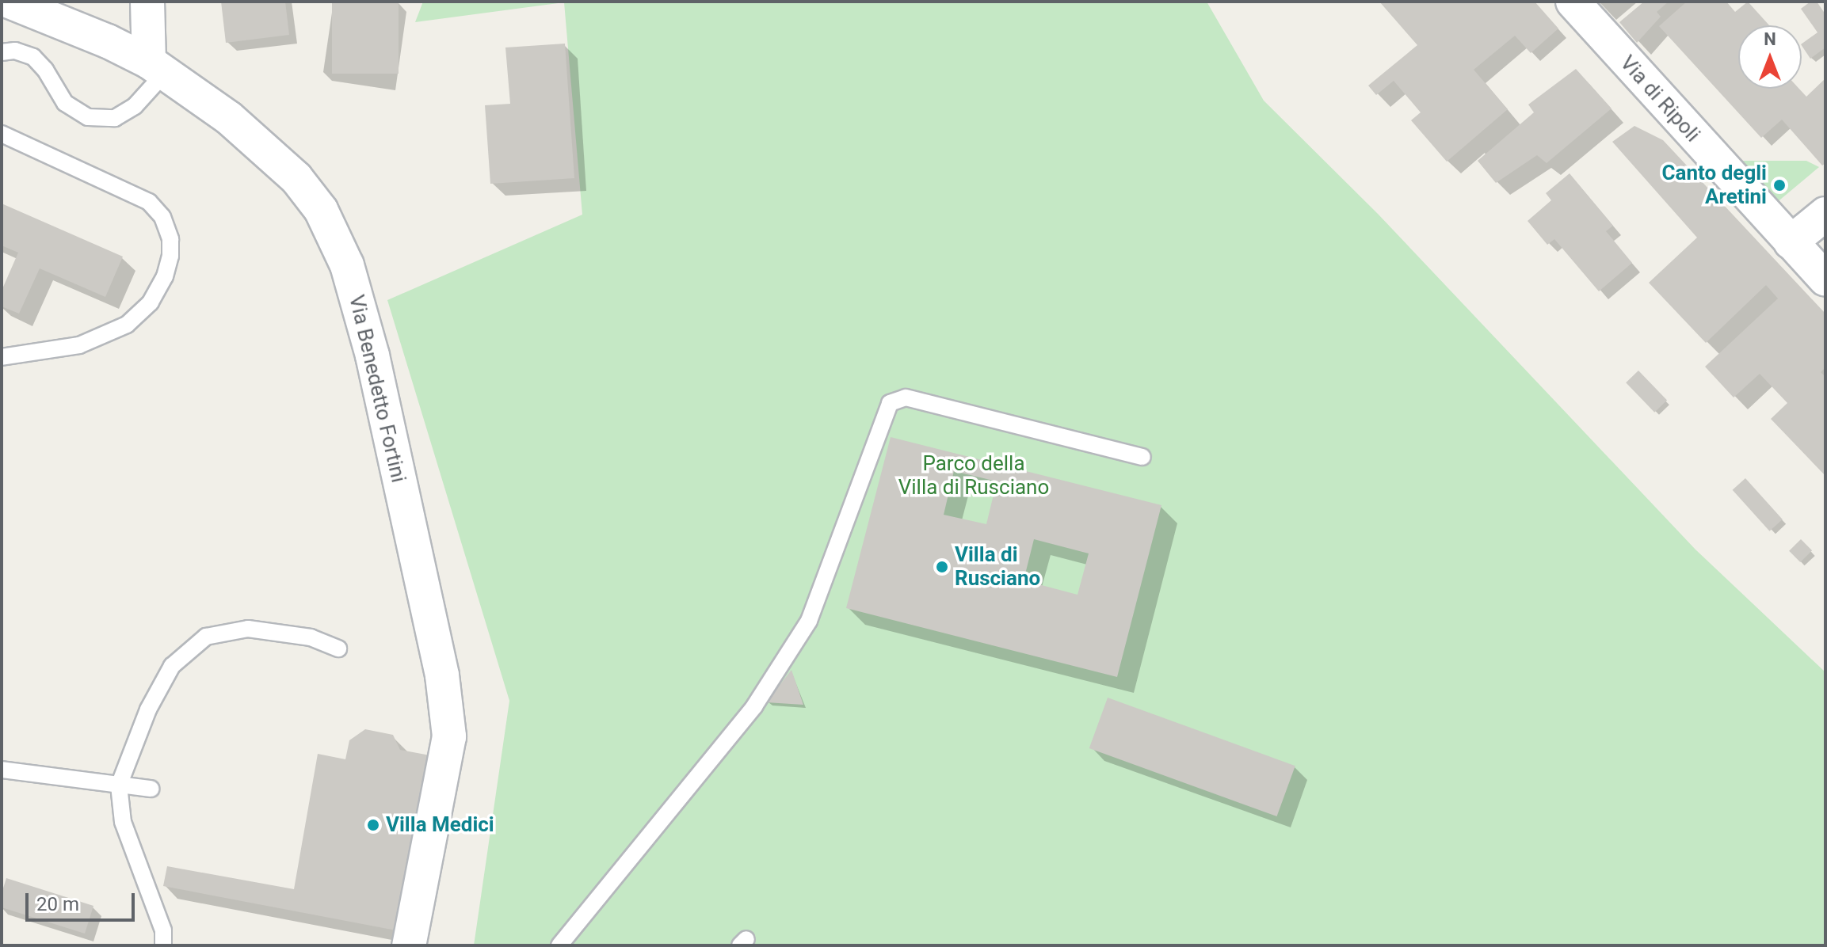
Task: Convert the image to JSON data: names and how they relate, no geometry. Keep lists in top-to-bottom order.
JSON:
{
  "streets": {
    "street": ["Via di Ripoli", "Via Benedetto Fortini"]
  },
  "parks": ["Parco della Villa di Rusciano"],
  "places": ["Canto degli Aretini", "Villa di Rusciano", "Villa Medici"],
  "scale_bar": "20 m",
  "north": "top"
}
